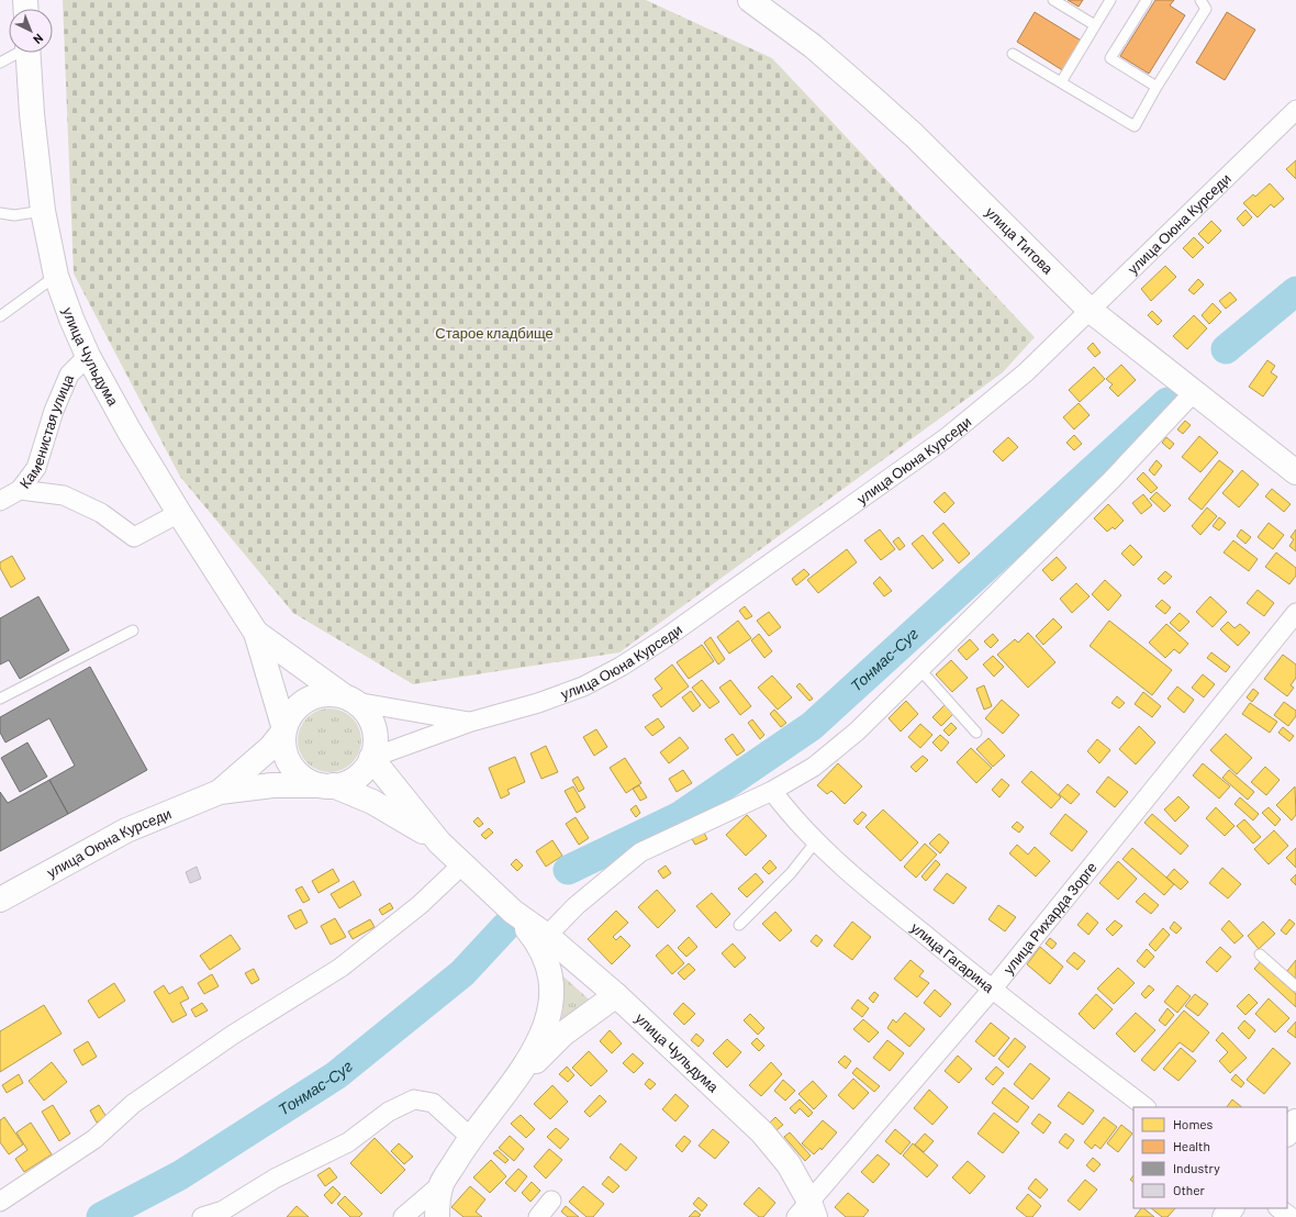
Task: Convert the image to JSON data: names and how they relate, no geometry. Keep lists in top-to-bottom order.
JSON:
{
  "streets": {
    "main road": ["улица Оюна Курседи", "улица Титова", "улица Чульдума"],
    "street": ["Каменистая улица", "улица Рихарда Зорге", "улица Гагарина"]
  },
  "crossings": [
    ["улица Оюна Курседи", "улица Титова"],
    ["улица Оюна Курседи", "улица Чульдума"],
    ["улица Чульдума", "Каменистая улица"],
    ["улица Чульдума", "улица Рихарда Зорге"],
    ["улица Рихарда Зорге", "улица Гагарина"]
  ],
  "water": ["Тонмас-Суг"],
  "parks": ["Старое кладбище"],
  "legend": [
    "Homes",
    "Health",
    "Industry",
    "Other"
  ],
  "north": "bottom right"
}
